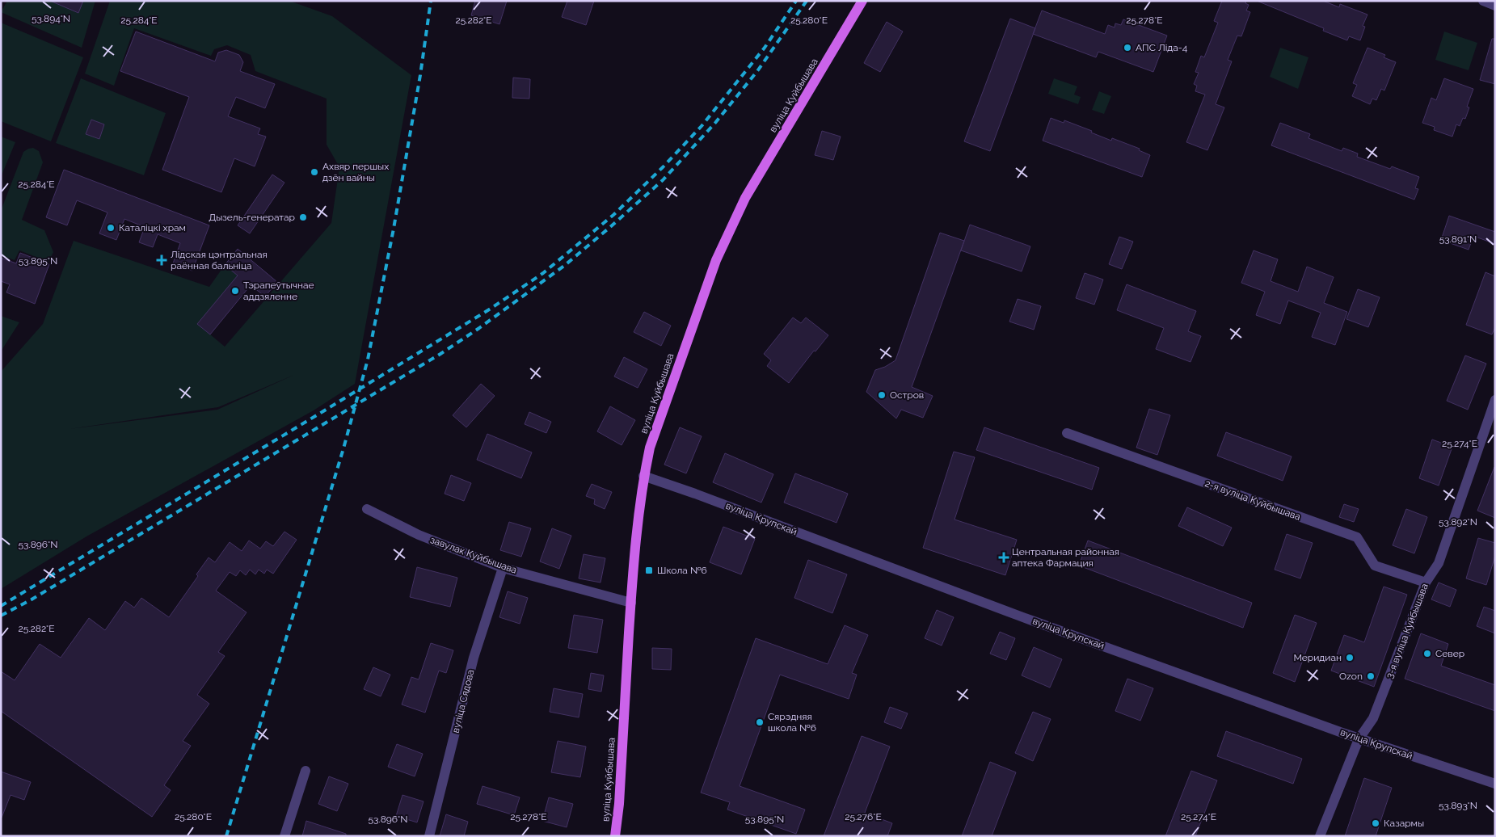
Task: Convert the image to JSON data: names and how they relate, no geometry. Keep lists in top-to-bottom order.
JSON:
{
  "streets": {
    "main road": ["вуліца Куйбышава"],
    "street": [
      "2-я вуліца Куйбышава",
      "вуліца Крупскай",
      "завулак Куйбышава",
      "3-я вуліца Куйбышава",
      "вуліца Сядова"
    ]
  },
  "crossings": [
    ["вуліца Куйбышава", "вуліца Крупскай"],
    ["вуліца Куйбышава", "завулак Куйбышава"],
    ["2-я вуліца Куйбышава", "3-я вуліца Куйбышава"],
    ["вуліца Крупскай", "3-я вуліца Куйбышава"],
    ["завулак Куйбышава", "вуліца Сядова"]
  ],
  "places": {
    "other": [
      "АПС Ліда-4",
      "Ахвяр першых дзён вайны",
      "Дызель-генератар",
      "Каталіцкі храм",
      "Тэрапеўтычнае аддзяленне",
      "Остров",
      "Север",
      "Меридиан",
      "Ozon",
      "Сярэдняя школа №6",
      "Казармы"
    ],
    "health": ["Лідская цэнтральная раённая бальніца", "Центральная районная аптека Фармация"],
    "transit": ["Школа №6"]
  },
  "coordinates": [
    "53.894°N",
    "25.284°E",
    "25.282°E",
    "25.280°E",
    "25.278°E",
    "53.891°N",
    "53.895°N",
    "25.274°E",
    "53.892°N",
    "53.896°N",
    "53.893°N",
    "25.276°E"
  ]
}
